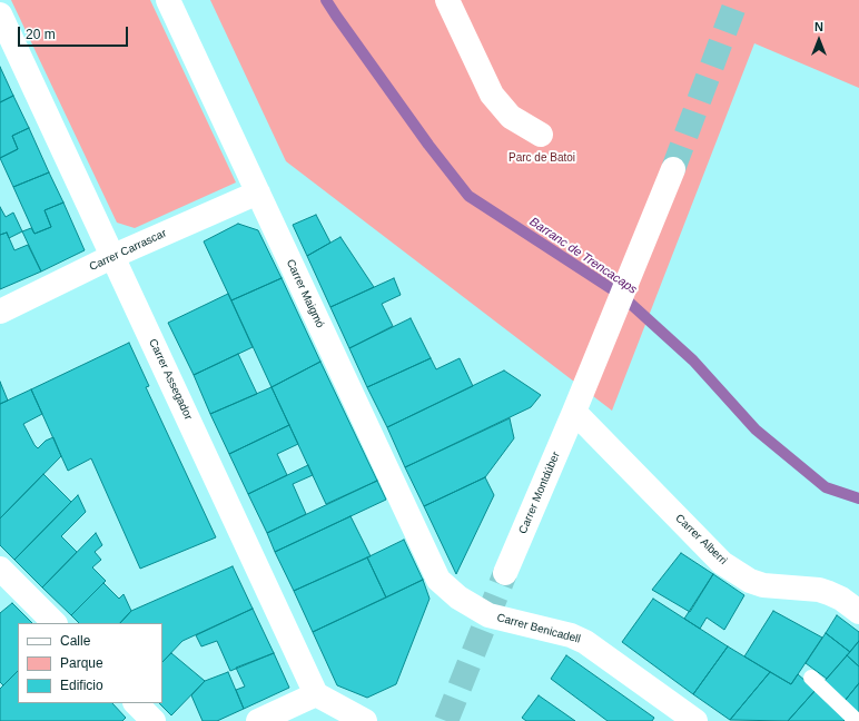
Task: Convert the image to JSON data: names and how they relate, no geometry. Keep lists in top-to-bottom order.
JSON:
{
  "streets": {
    "street": [
      "Carrer Carrascar",
      "Carrer Maigmó",
      "Carrer Assegador",
      "Carrer Montdúber",
      "Carrer Alberri",
      "Carrer Benicadell"
    ]
  },
  "crossings": [
    ["Carrer Carrascar", "Carrer Maigmó"],
    ["Carrer Carrascar", "Carrer Assegador"],
    ["Carrer Maigmó", "Carrer Benicadell"],
    ["Carrer Montdúber", "Carrer Alberri"]
  ],
  "water": ["Barranc de Trencacaps"],
  "parks": ["Parc de Batoi"],
  "legend": ["Calle", "Parque", "Edificio"],
  "scale_bar": "20 m",
  "north": "top"
}
